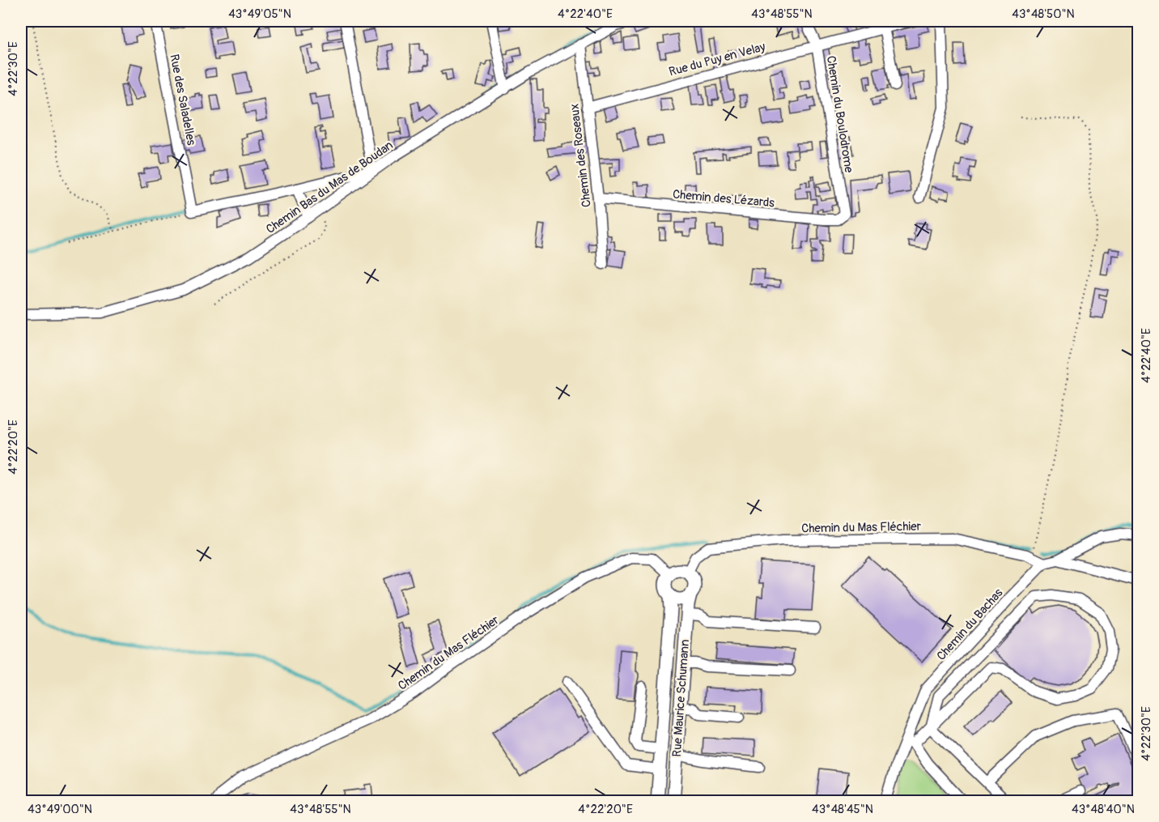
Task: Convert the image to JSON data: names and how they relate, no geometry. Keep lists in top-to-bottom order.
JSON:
{
  "streets": {
    "main road": ["Rue Maurice Schumann"],
    "street": [
      "Rue du Puy en Velay",
      "Rue des Saladelles",
      "Chemin du Boulodrome",
      "Chemin des Roseaux",
      "Chemin Bas du Mas de Boudan",
      "Chemin des Lézards",
      "Chemin du Mas Fléchier",
      "Chemin du Bachas"
    ]
  },
  "crossings": [
    ["Rue du Puy en Velay", "Chemin du Boulodrome"],
    ["Rue du Puy en Velay", "Chemin des Roseaux"],
    ["Chemin du Boulodrome", "Chemin des Lézards"],
    ["Chemin des Roseaux", "Chemin Bas du Mas de Boudan"],
    ["Chemin des Roseaux", "Chemin des Lézards"],
    ["Chemin du Mas Fléchier", "Chemin du Bachas"],
    ["Chemin du Mas Fléchier", "Rue Maurice Schumann"]
  ],
  "coordinates": [
    "43°49'05\"N",
    "4°22'40\"E",
    "43°48'55\"N",
    "43°48'50\"N",
    "4°22'30\"E",
    "4°22'20\"E",
    "43°49'00\"N",
    "43°48'45\"N",
    "43°48'40\"N"
  ]
}
